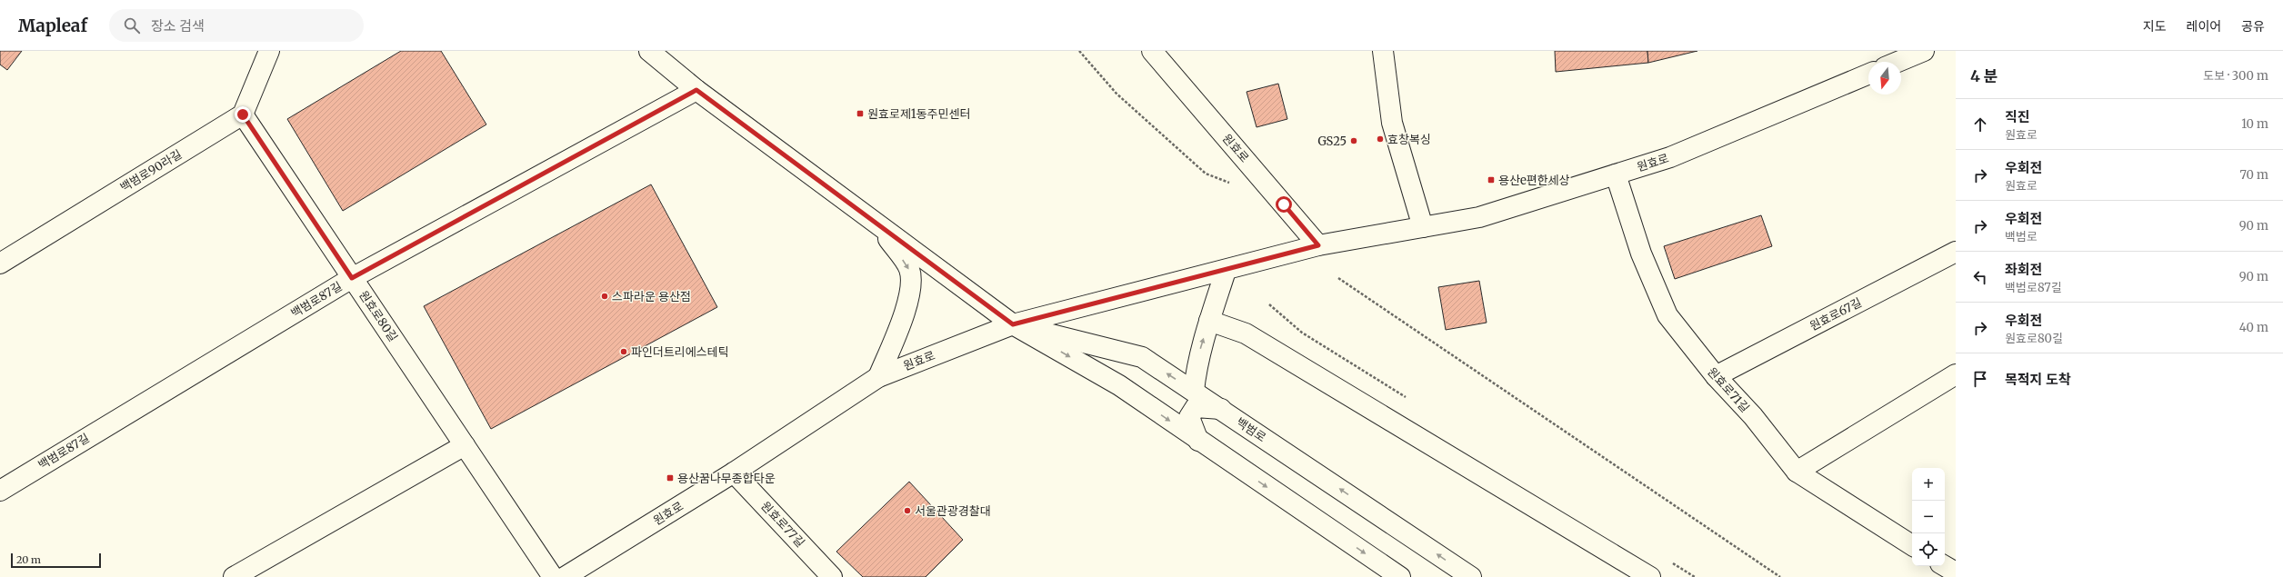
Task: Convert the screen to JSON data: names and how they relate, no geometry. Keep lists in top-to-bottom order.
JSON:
{
  "streets": {
    "main road": [
      "원효로",
      "백범로90라길",
      "백범로87길",
      "원효로67길",
      "원효로80길",
      "원효로71길",
      "백범로",
      "원효로77길"
    ]
  },
  "crossings": [
    ["원효로", "원효로71길"],
    ["원효로", "백범로"],
    ["원효로", "원효로77길"],
    ["백범로90라길", "원효로80길"],
    ["백범로87길", "원효로80길"],
    ["백범로87길", "백범로"],
    ["원효로67길", "원효로71길"]
  ],
  "places": {
    "transit": ["원효로제1동주민센터", "용산e편한세상", "용산꿈나무종합타운"],
    "other": [
      "효창복싱",
      "GS25",
      "스파라운 용산점",
      "파인더트리에스테틱",
      "서울관광경찰대"
    ]
  },
  "scale_bar": "20 m",
  "north": "bottom",
  "page": {
    "header": "Mapleaf",
    "search": "장소 검색",
    "nav": ["지도", "레이어", "공유"],
    "heading": ["4 분", "도보 · 300 m"],
    "list": [
      ["직진", "원효로", "10 m"],
      ["우회전", "원효로", "70 m"],
      ["우회전", "백범로", "90 m"],
      ["좌회전", "백범로87길", "90 m"],
      ["우회전", "원효로80길", "40 m"],
      "목적지 도착"
    ],
    "map_buttons": ["+", "−"],
    "scale": "20 m"
  }
}
